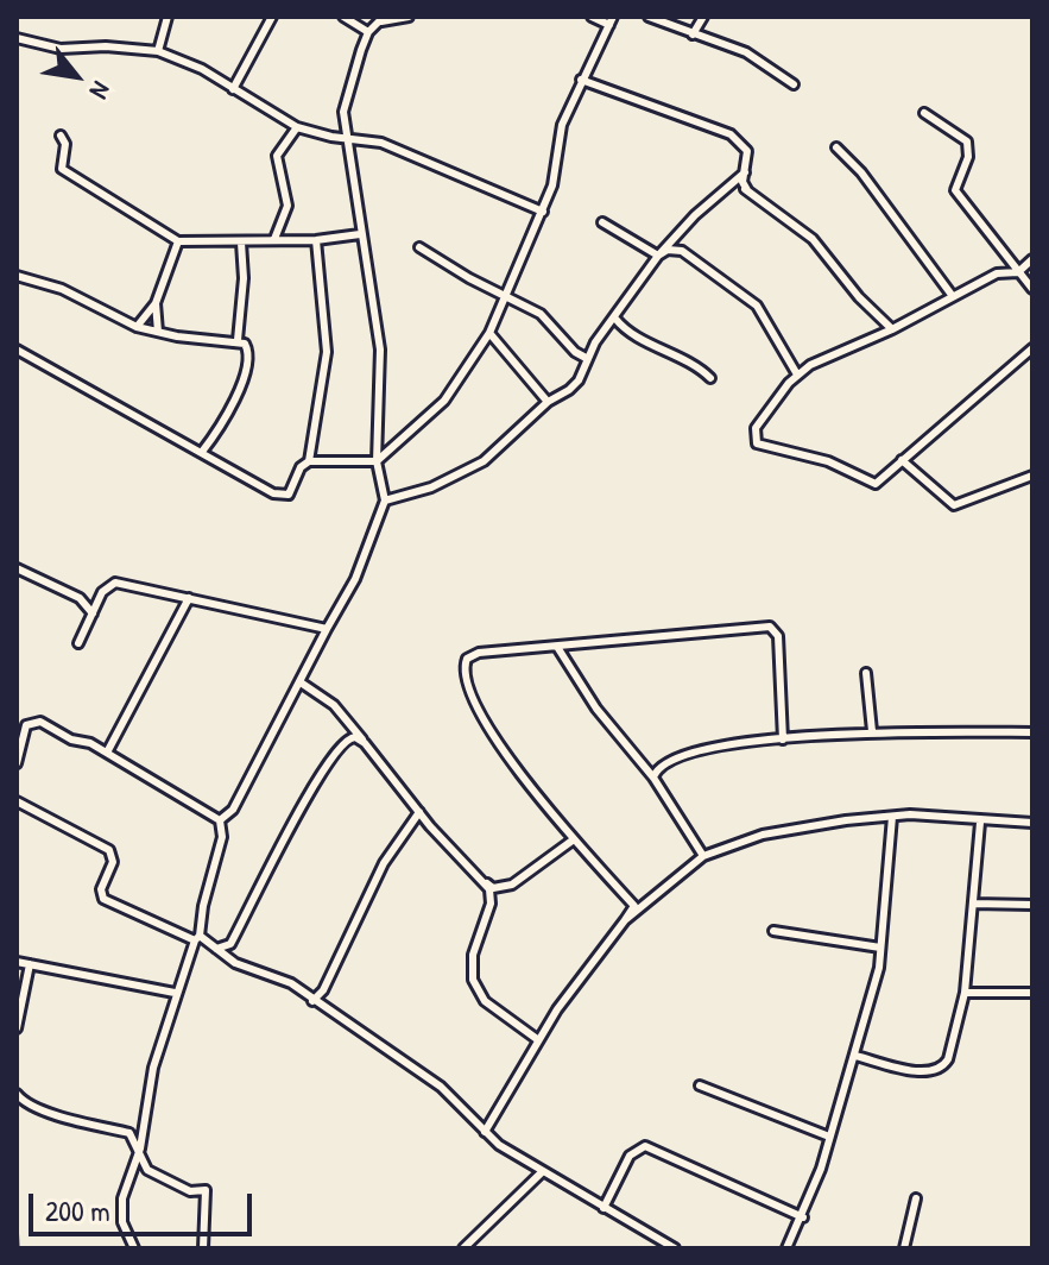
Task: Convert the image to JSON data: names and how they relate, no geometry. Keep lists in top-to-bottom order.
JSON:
{
  "scale_bar": "200 m",
  "north": "bottom right"
}
